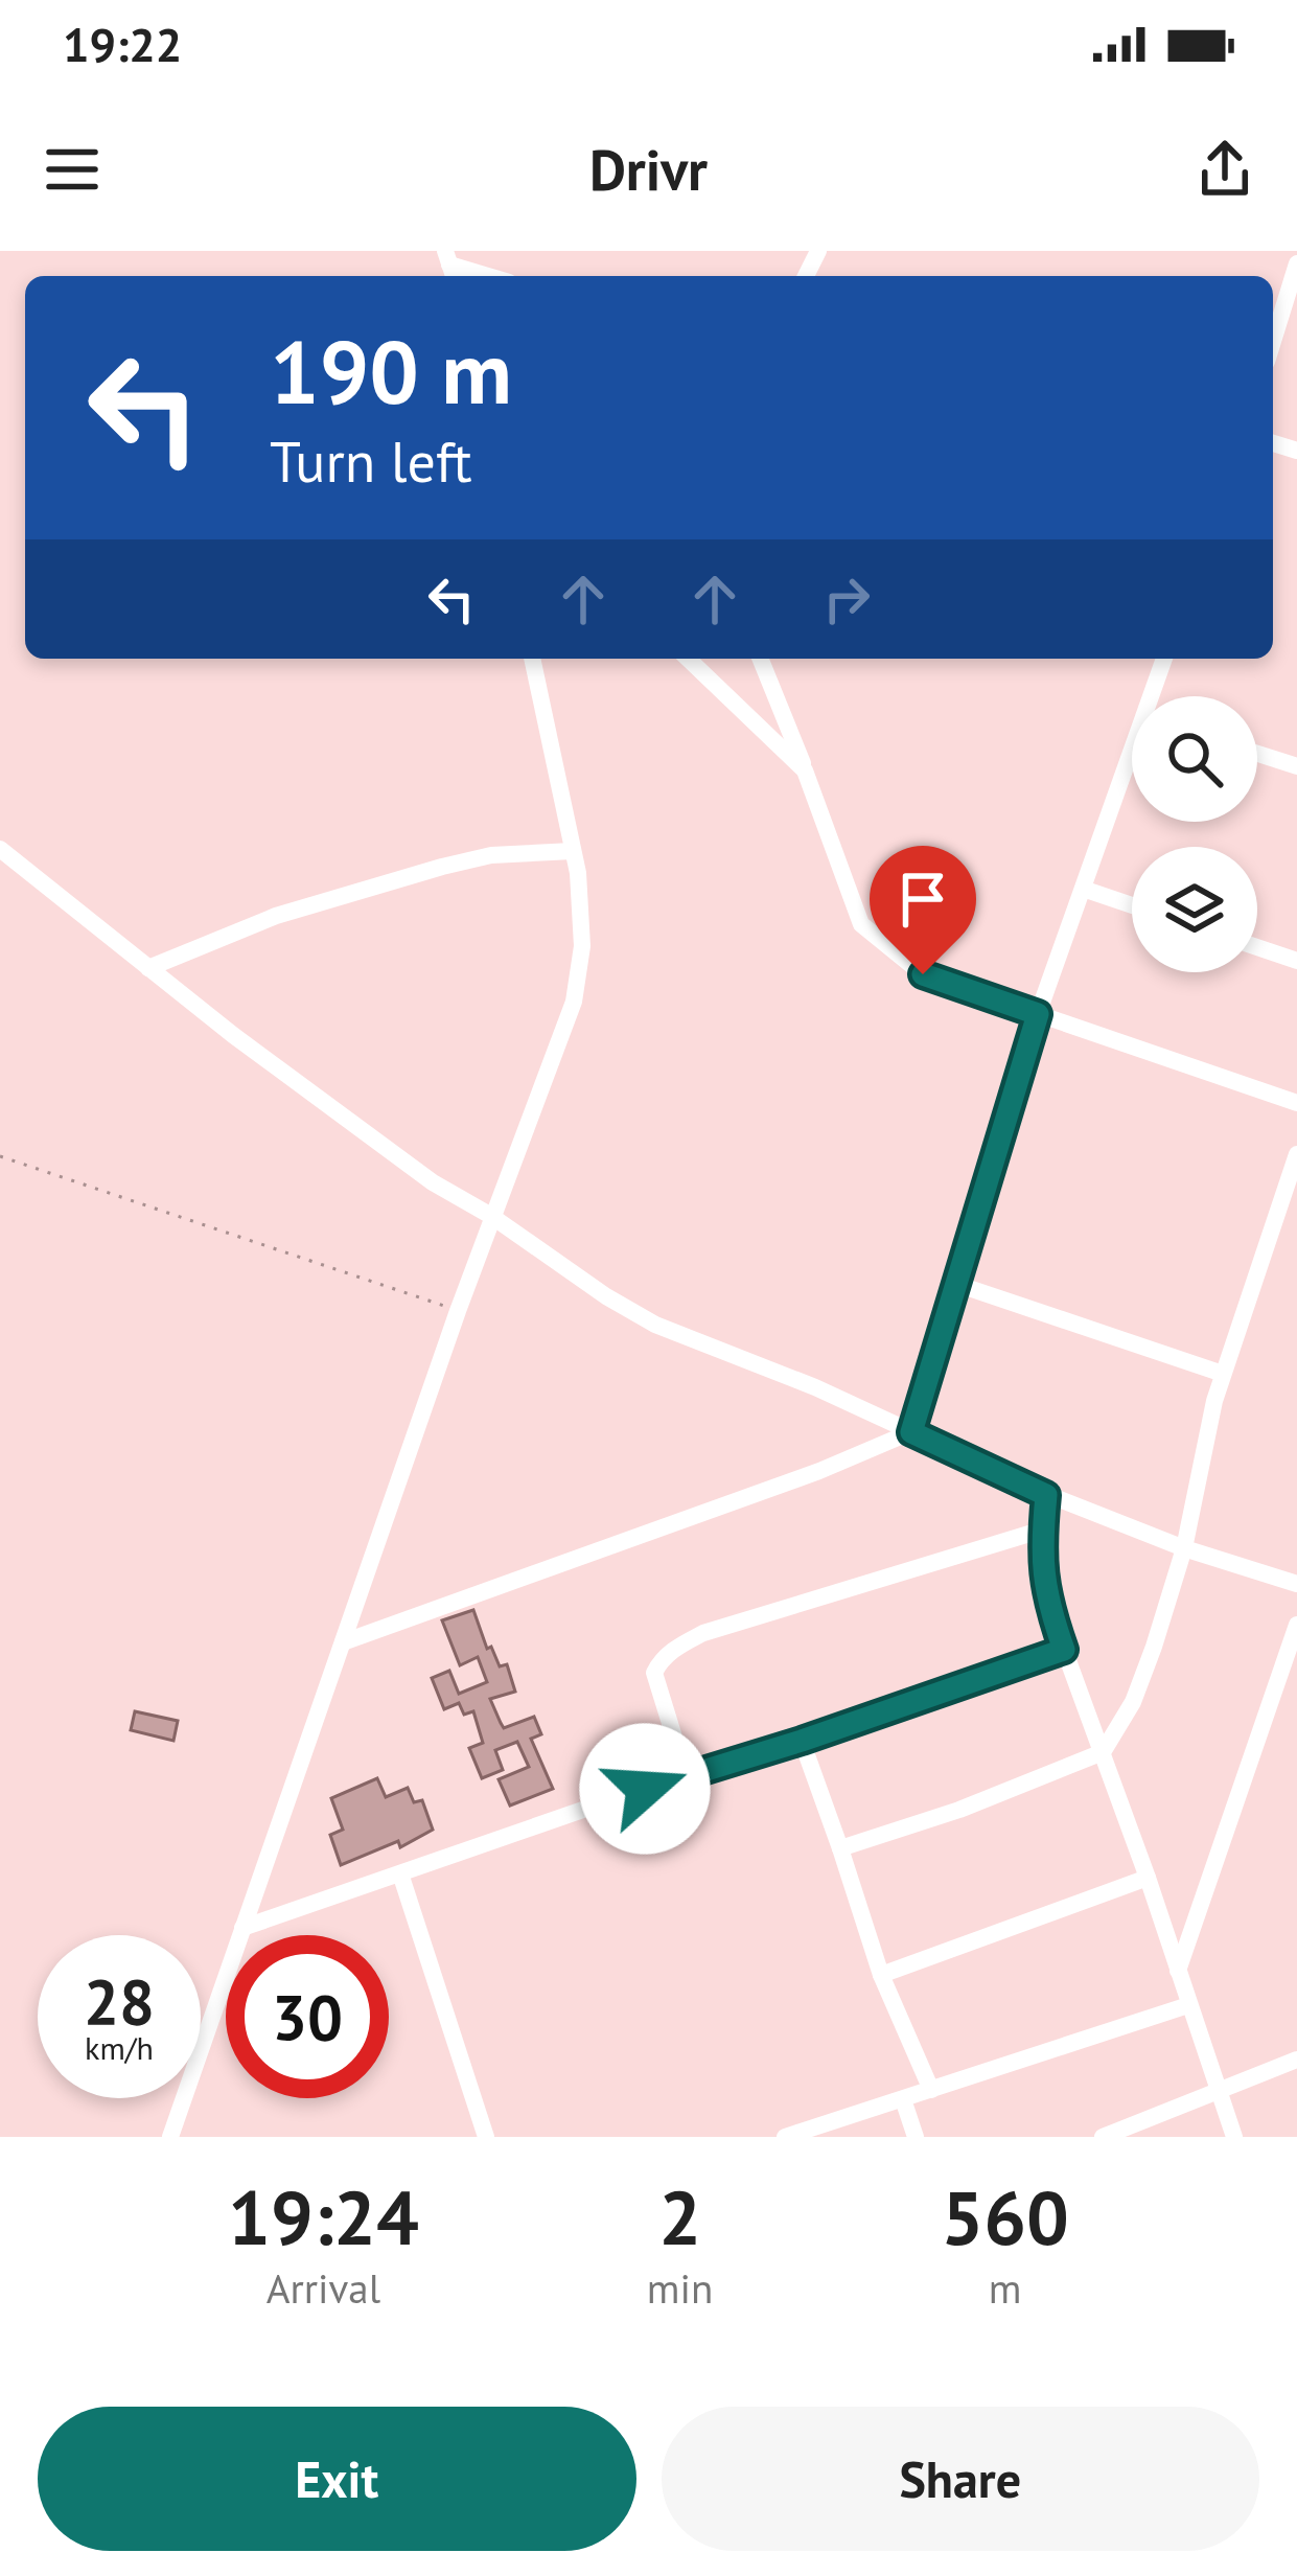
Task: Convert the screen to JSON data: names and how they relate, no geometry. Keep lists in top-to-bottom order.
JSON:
{
  "page": {
    "status": "19:22",
    "header": "Drivr",
    "turn": ["190 m", "Turn left"],
    "speed": "28 km/h",
    "limit": "30",
    "eta": [
      "19:24",
      "Arrival",
      "2",
      "min",
      "560",
      "m"
    ],
    "buttons": ["Exit", "Share"]
  }
}
